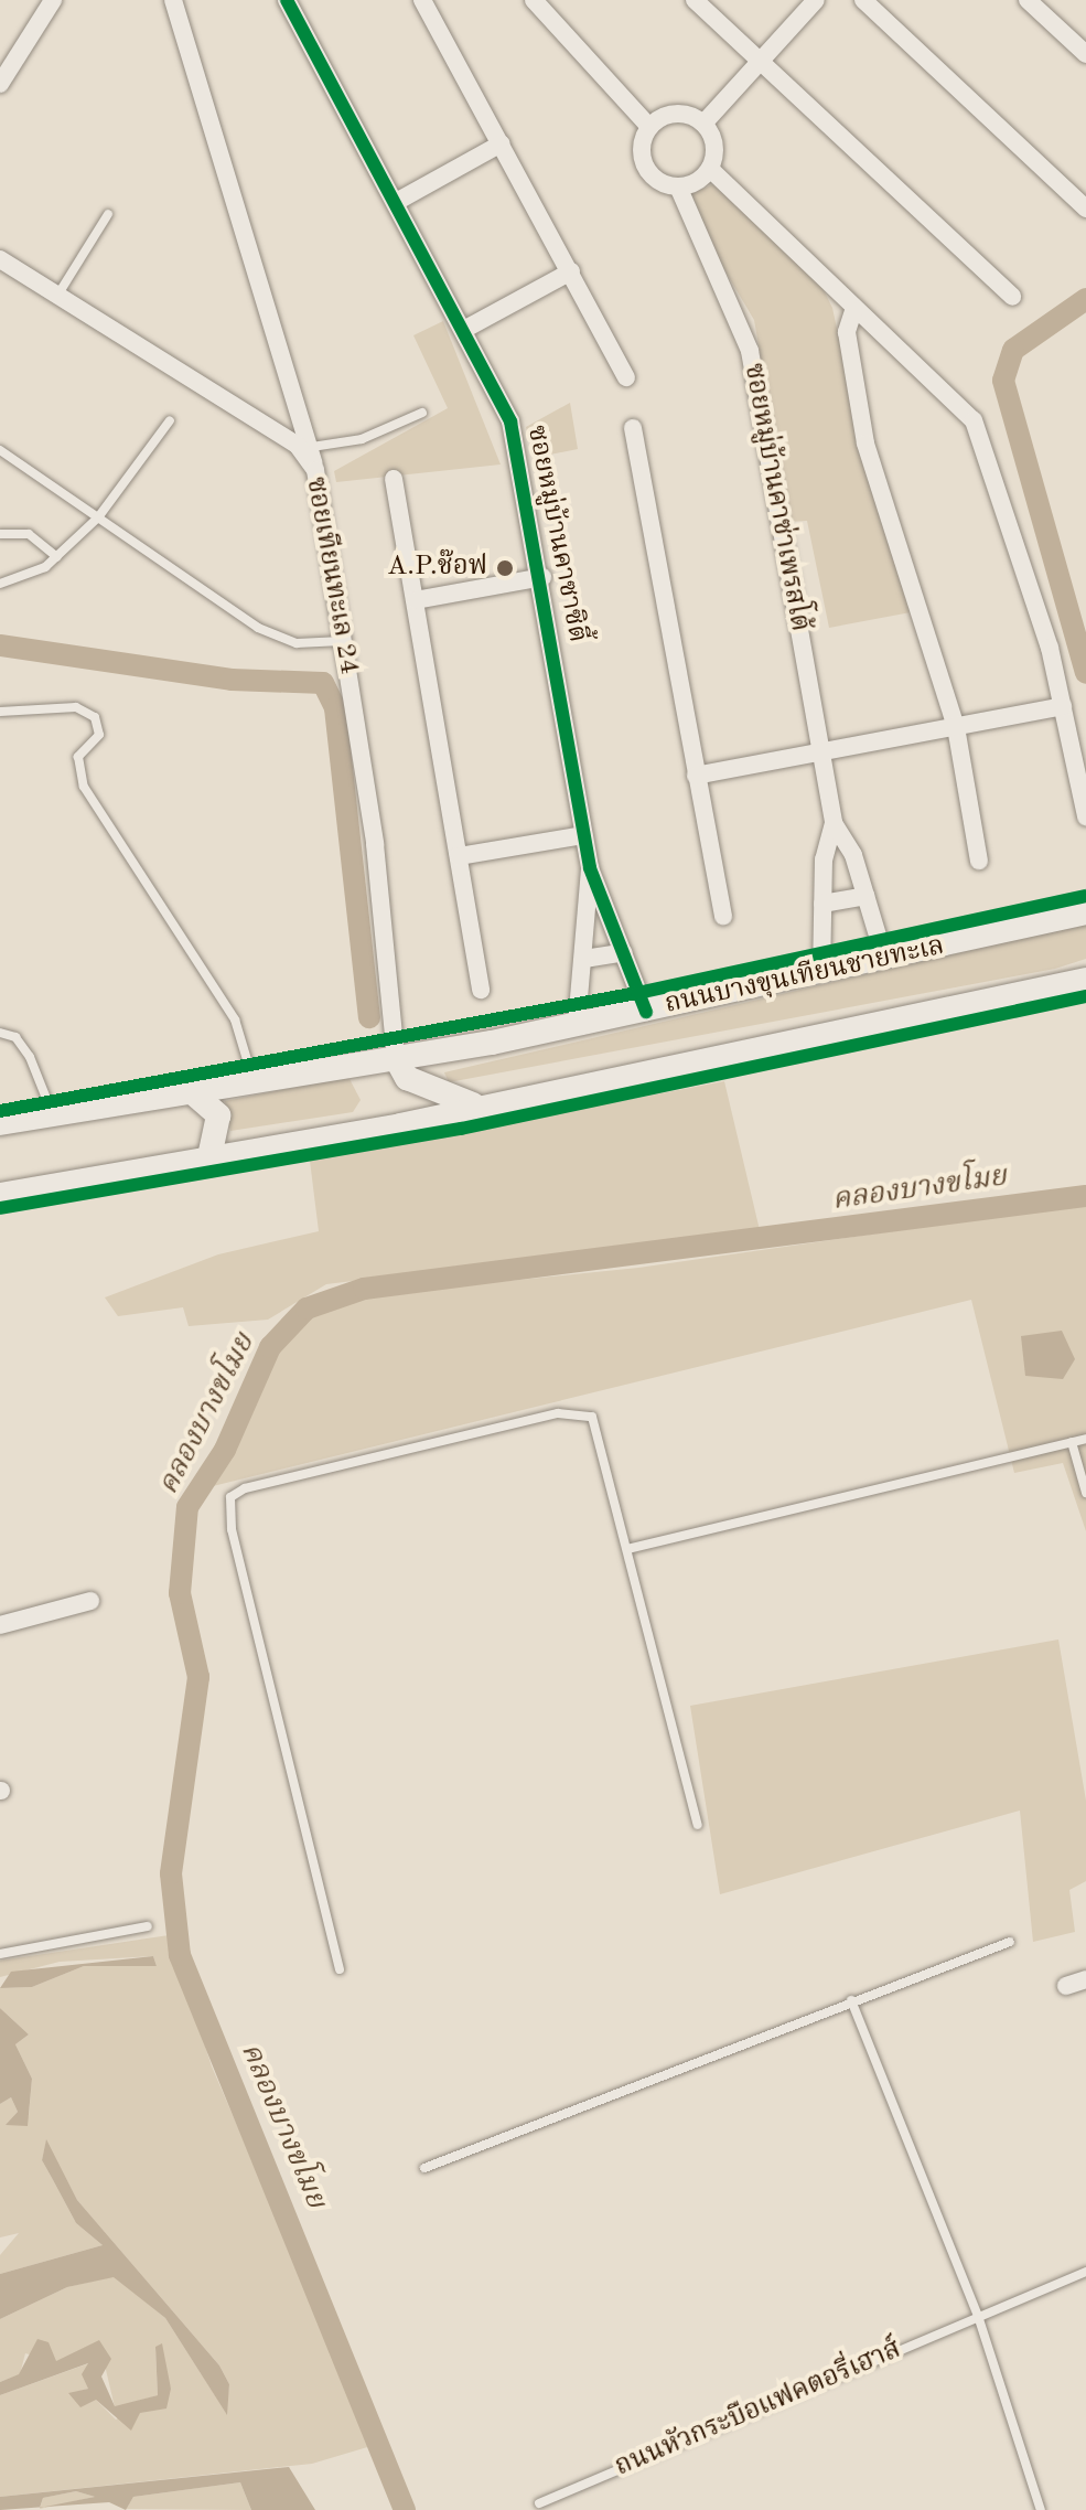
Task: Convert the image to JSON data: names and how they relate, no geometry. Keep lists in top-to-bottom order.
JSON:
{
  "streets": {
    "main road": ["ถนนบางขุนเทียนชายทะเล"],
    "street": ["ซอยหมู่บ้านคาซ่าเพรสโต้", "ซอยหมู่บ้านคาซาซิตี้", "ซอยเทียนทะเล 24"],
    "lane": ["ถนนหัวกระบือแฟคตอรี่เฮาส์"]
  },
  "crossings": [
    ["ซอยหมู่บ้านคาซ่าเพรสโต้", "ถนนบางขุนเทียนชายทะเล"],
    ["ซอยหมู่บ้านคาซาซิตี้", "ถนนบางขุนเทียนชายทะเล"],
    ["ซอยเทียนทะเล 24", "ถนนบางขุนเทียนชายทะเล"]
  ],
  "water": ["คลองบางขโมย"],
  "places": ["A.P.ช๊อฟ"]
}
